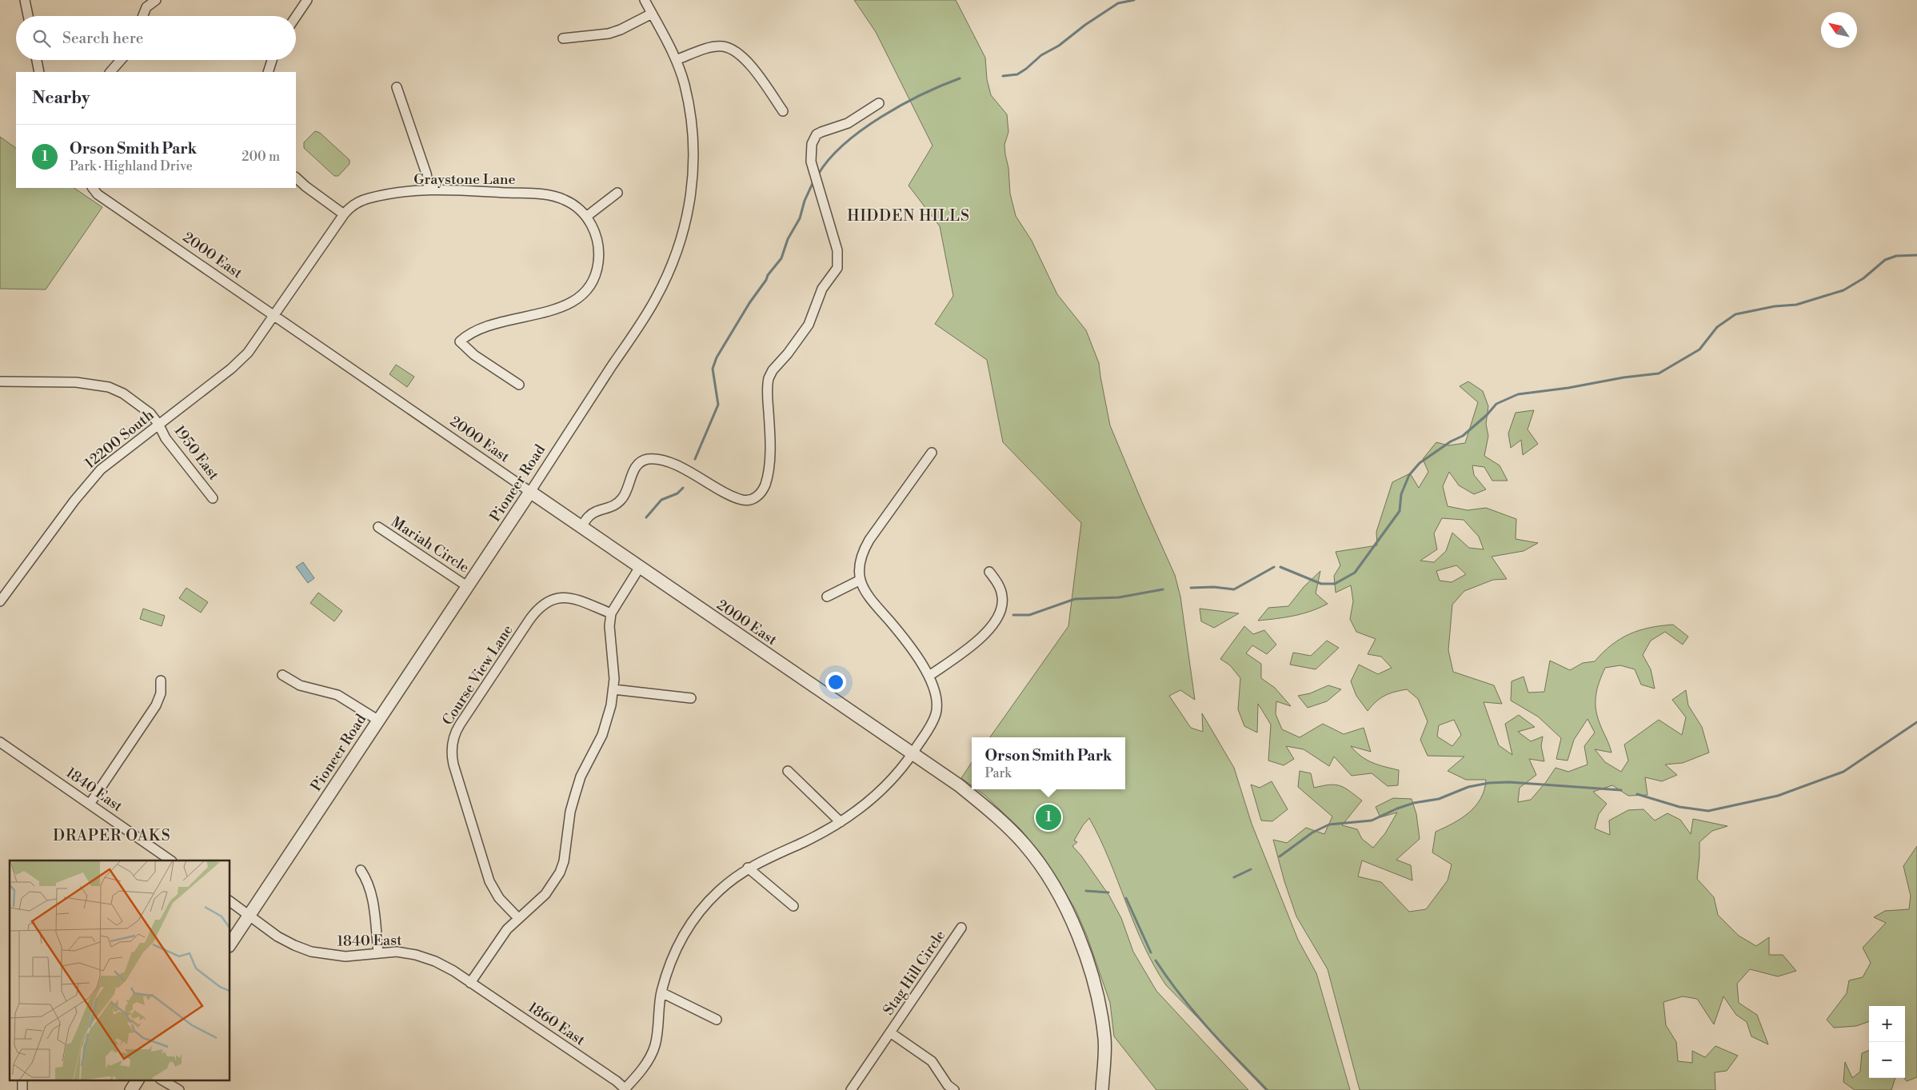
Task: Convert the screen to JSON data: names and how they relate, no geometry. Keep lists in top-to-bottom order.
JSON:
{
  "streets": {
    "street": [
      "Graystone Lane",
      "2000 East",
      "12200 South",
      "1950 East",
      "Pioneer Road",
      "Mariah Circle",
      "Course View Lane",
      "1840 East",
      "Stag Hill Circle",
      "1860 East"
    ]
  },
  "crossings": [
    ["Graystone Lane", "2000 East"],
    ["Graystone Lane", "12200 South"],
    ["2000 East", "12200 South"],
    ["2000 East", "Pioneer Road"],
    ["12200 South", "1950 East"],
    ["Pioneer Road", "Mariah Circle"],
    ["Pioneer Road", "1840 East"],
    ["1840 East", "1860 East"]
  ],
  "districts": ["HIDDEN HILLS", "DRAPER OAKS"],
  "north": "top left",
  "page": {
    "search": "Search here",
    "heading": "Nearby",
    "list": [
      {
        "mark": "1",
        "name": "Orson Smith Park",
        "note": "Park · Highland Drive",
        "value": "200 m"
      }
    ],
    "popup": ["Orson Smith Park", "Park"],
    "pins": "1",
    "map_buttons": ["+", "−"]
  }
}
